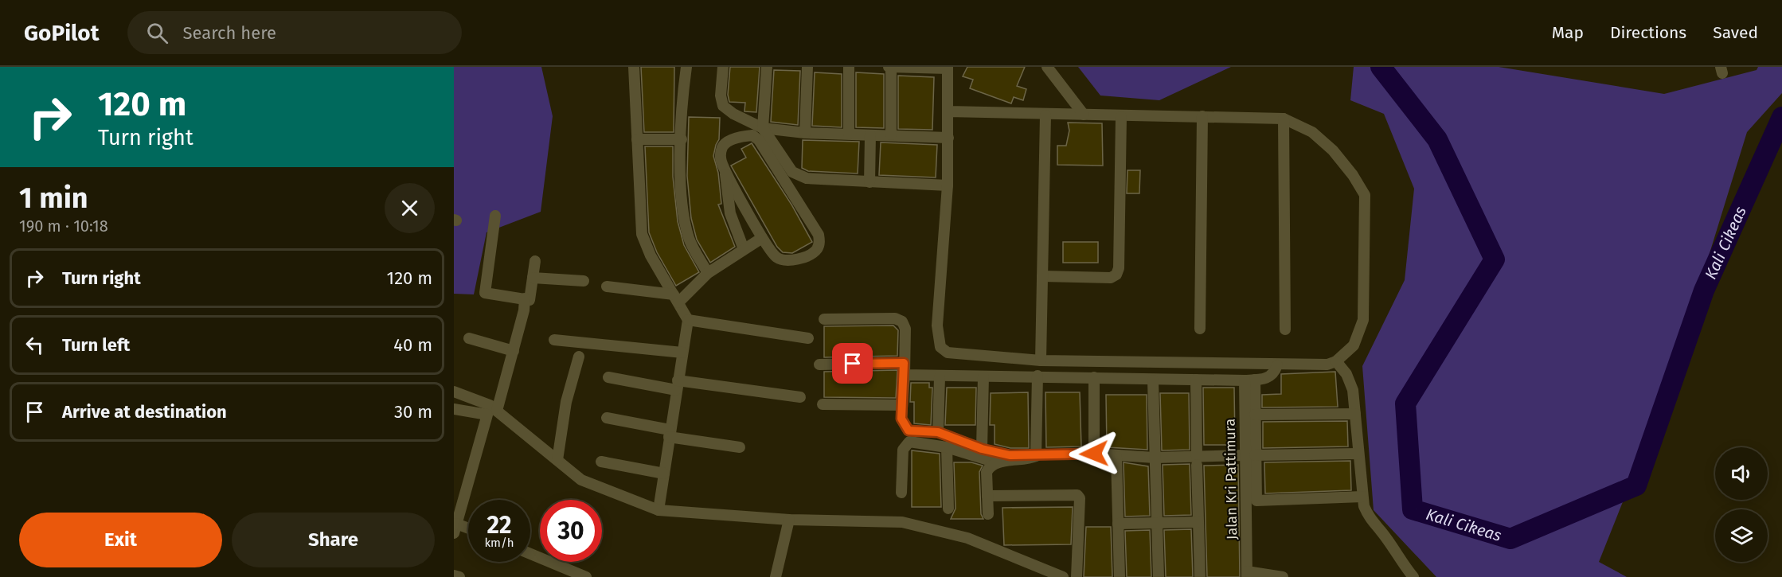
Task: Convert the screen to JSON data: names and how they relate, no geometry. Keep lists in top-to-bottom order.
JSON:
{
  "streets": {
    "street": ["Jalan Kri Pattimura"]
  },
  "water": ["Kali Cikeas"],
  "page": {
    "header": "GoPilot",
    "search": "Search here",
    "nav": ["Map", "Directions", "Saved"],
    "turn": ["120 m", "Turn right"],
    "heading": ["1 min", "190 m · 10:18"],
    "list": [
      {
        "name": "Turn right",
        "value": "120 m"
      },
      {
        "name": "Turn left",
        "value": "40 m"
      },
      {
        "name": "Arrive at destination",
        "value": "30 m"
      }
    ],
    "speed": "22 km/h",
    "limit": "30",
    "buttons": ["Exit", "Share"]
  }
}
